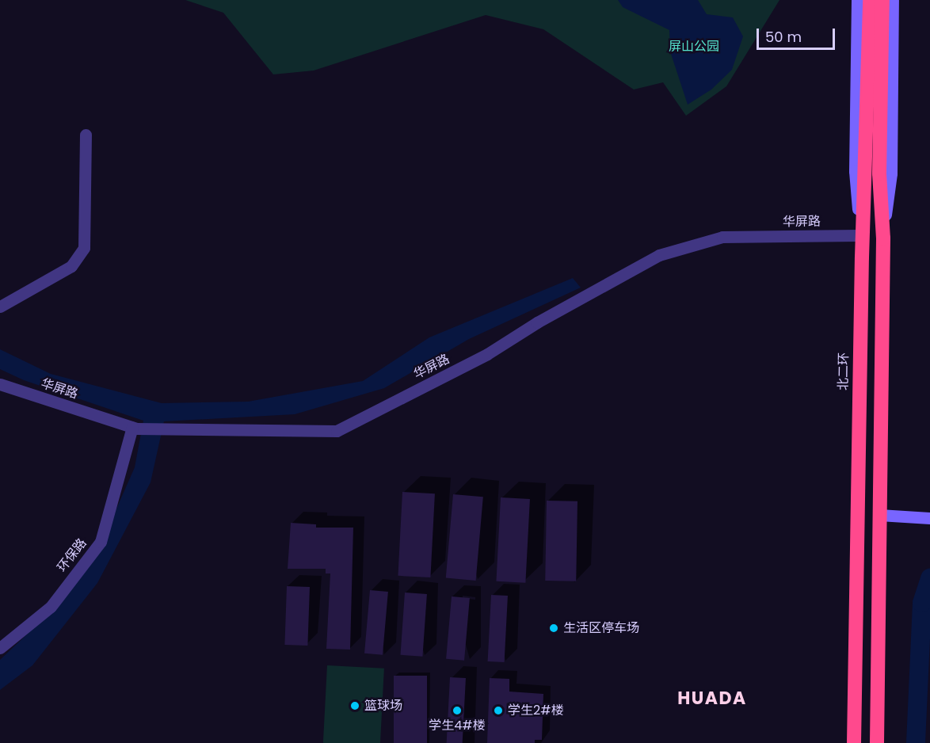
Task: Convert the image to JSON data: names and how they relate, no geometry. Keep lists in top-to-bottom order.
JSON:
{
  "streets": {
    "highway": ["北二环"],
    "street": ["华屏路", "环保路"]
  },
  "crossings": [
    ["华屏路", "环保路"]
  ],
  "districts": ["HUADA"],
  "parks": ["屏山公园"],
  "places": [
    "生活区停车场",
    "篮球场",
    "学生4#楼",
    "学生2#楼"
  ],
  "scale_bar": "50 m"
}
